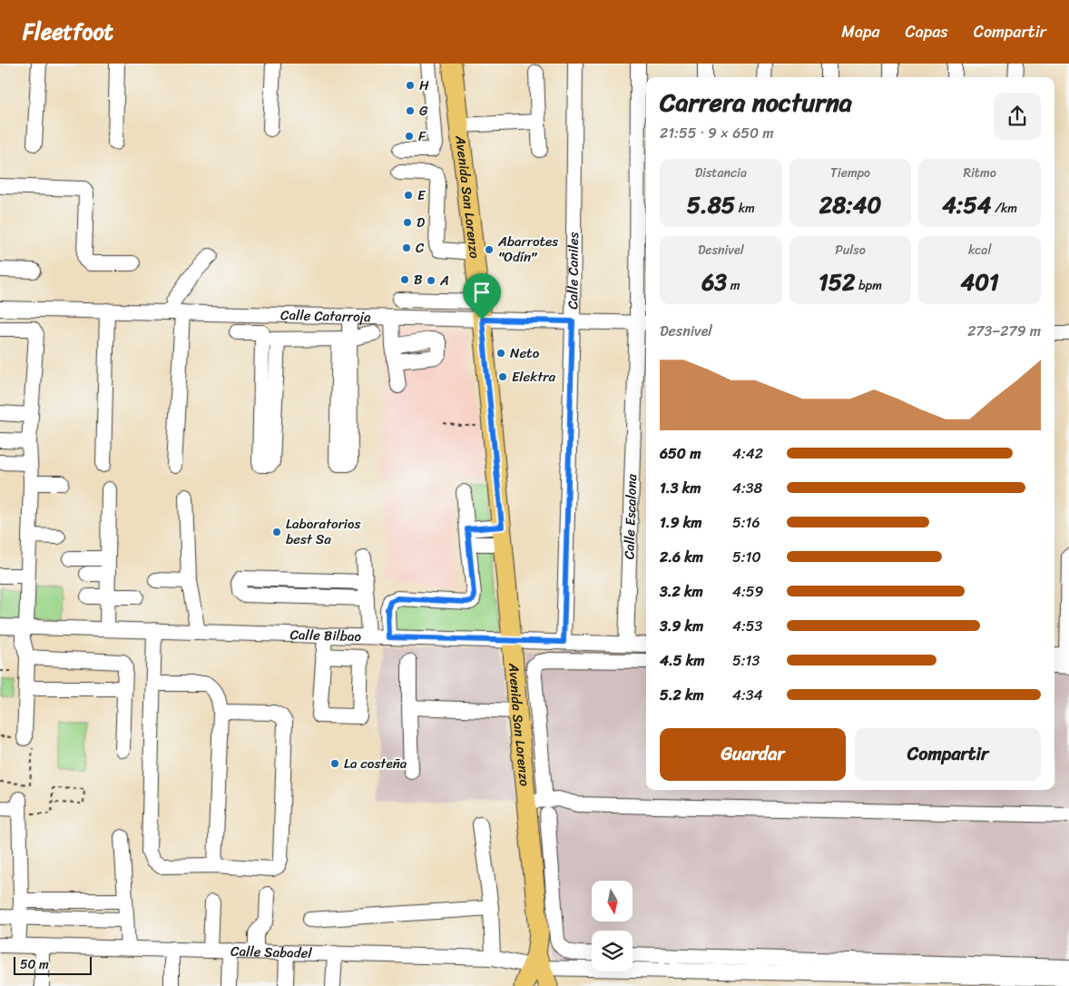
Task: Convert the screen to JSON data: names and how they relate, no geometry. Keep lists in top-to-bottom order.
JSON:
{
  "streets": {
    "main road": ["Avenida San Lorenzo"],
    "street": [
      "Calle Caniles",
      "Calle Catarroja",
      "Calle Escalona",
      "Calle Bilbao",
      "Calle Sabadel"
    ]
  },
  "crossings": [
    ["Avenida San Lorenzo", "Calle Catarroja"],
    ["Avenida San Lorenzo", "Calle Bilbao"],
    ["Avenida San Lorenzo", "Calle Sabadel"],
    ["Calle Caniles", "Calle Catarroja"],
    ["Calle Caniles", "Calle Bilbao"],
    ["Calle Catarroja", "Calle Escalona"],
    ["Calle Escalona", "Calle Bilbao"]
  ],
  "places": [
    "H",
    "G",
    "F",
    "E",
    "D",
    "C",
    "Abarrotes \"Odín\"",
    "B",
    "A",
    "Neto",
    "Elektra",
    "Laboratorios best Sa",
    "La costeña"
  ],
  "scale_bar": "50 m",
  "north": "bottom",
  "page": {
    "header": "Fleetfoot",
    "nav": ["Mapa", "Capas", "Compartir"],
    "heading": ["Carrera nocturna", "21:55 · 9 × 650 m"],
    "stats": [
      ["Distancia", "5.85 km"],
      ["Tiempo", "28:40"],
      ["Ritmo", "4:54 /km"],
      ["Desnivel", "63 m"],
      ["Pulso", "152 bpm"],
      ["kcal", "401"]
    ],
    "chart": ["Desnivel", "273–279 m"],
    "list": [
      {
        "name": "650 m",
        "note": "4:42"
      },
      {
        "name": "1.3 km",
        "note": "4:38"
      },
      {
        "name": "1.9 km",
        "note": "5:16"
      },
      {
        "name": "2.6 km",
        "note": "5:10"
      },
      {
        "name": "3.2 km",
        "note": "4:59"
      },
      {
        "name": "3.9 km",
        "note": "4:53"
      },
      {
        "name": "4.5 km",
        "note": "5:13"
      },
      {
        "name": "5.2 km",
        "note": "4:34"
      }
    ],
    "buttons": ["Guardar", "Compartir"],
    "scale": "50 m"
  }
}
